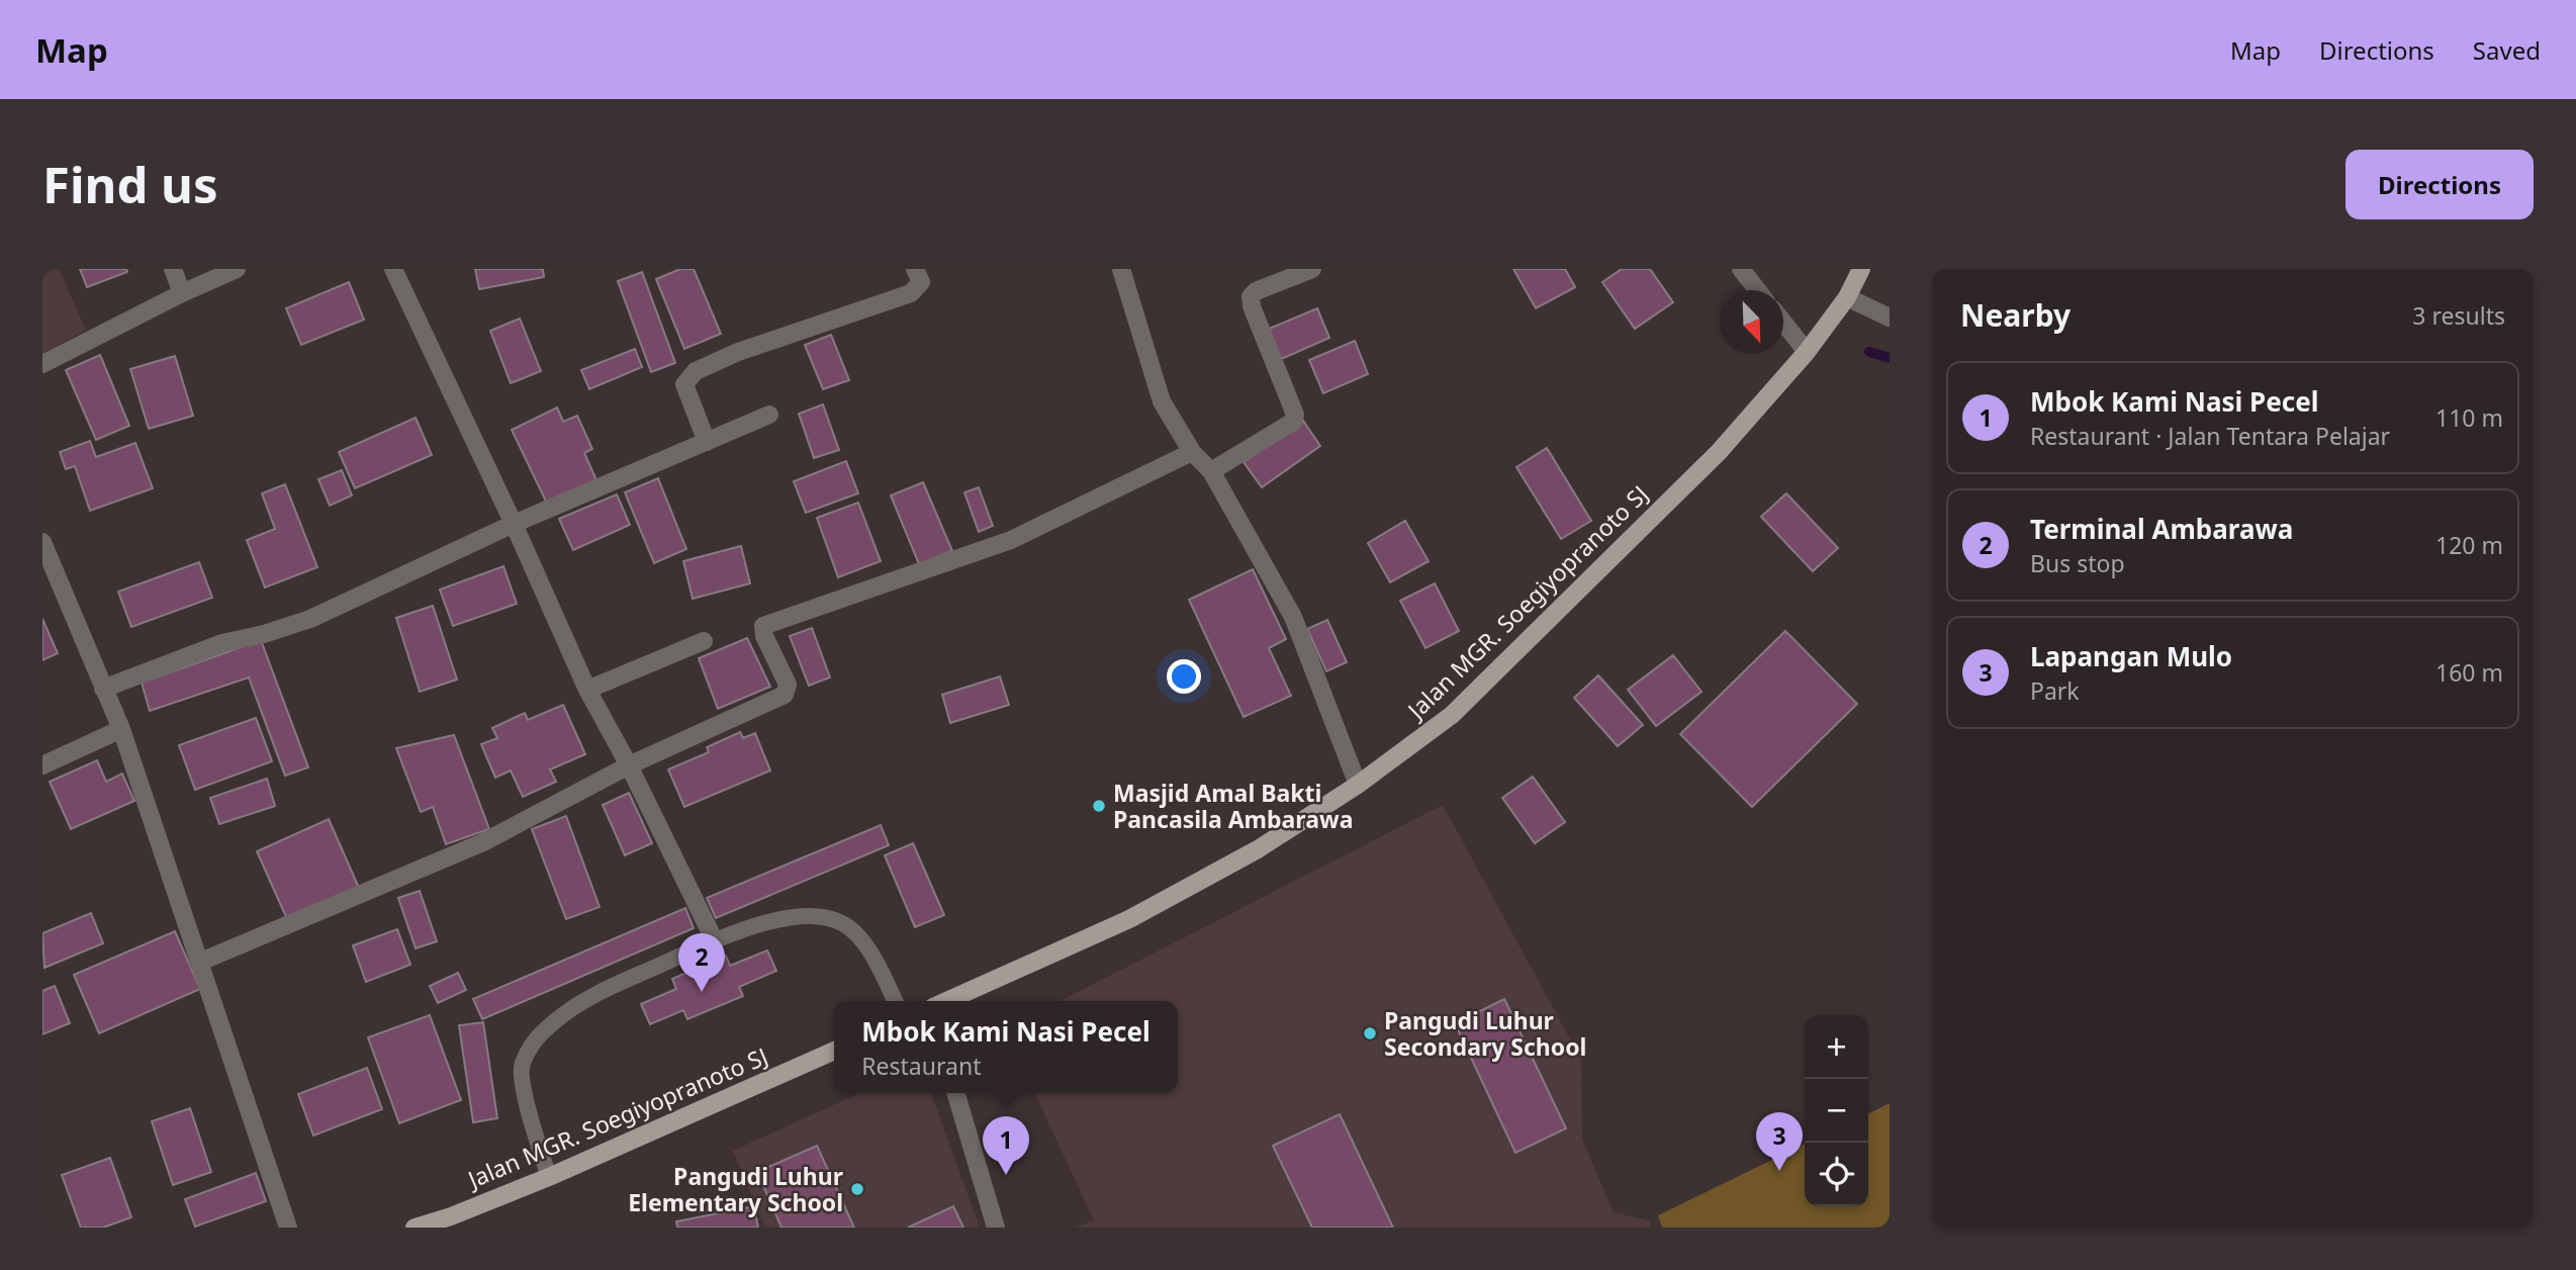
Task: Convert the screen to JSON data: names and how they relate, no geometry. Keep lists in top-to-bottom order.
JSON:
{
  "streets": {
    "main road": ["Jalan MGR. Soegiyopranoto SJ"]
  },
  "places": ["Masjid Amal Bakti Pancasila Ambarawa", "Pangudi Luhur Secondary School", "Pangudi Luhur Elementary School"],
  "north": "bottom right",
  "page": {
    "header": "Map",
    "nav": ["Map", "Directions", "Saved"],
    "buttons": "Directions",
    "title": "Find us",
    "heading": ["Nearby", "3 results"],
    "list": [
      {
        "mark": "1",
        "name": "Mbok Kami Nasi Pecel",
        "note": "Restaurant · Jalan Tentara Pelajar",
        "value": "110 m"
      },
      {
        "mark": "2",
        "name": "Terminal Ambarawa",
        "note": "Bus stop",
        "value": "120 m"
      },
      {
        "mark": "3",
        "name": "Lapangan Mulo",
        "note": "Park",
        "value": "160 m"
      }
    ],
    "pins": ["2", "3", "1"],
    "popup": ["Mbok Kami Nasi Pecel", "Restaurant"],
    "map_buttons": ["+", "−"]
  }
}
